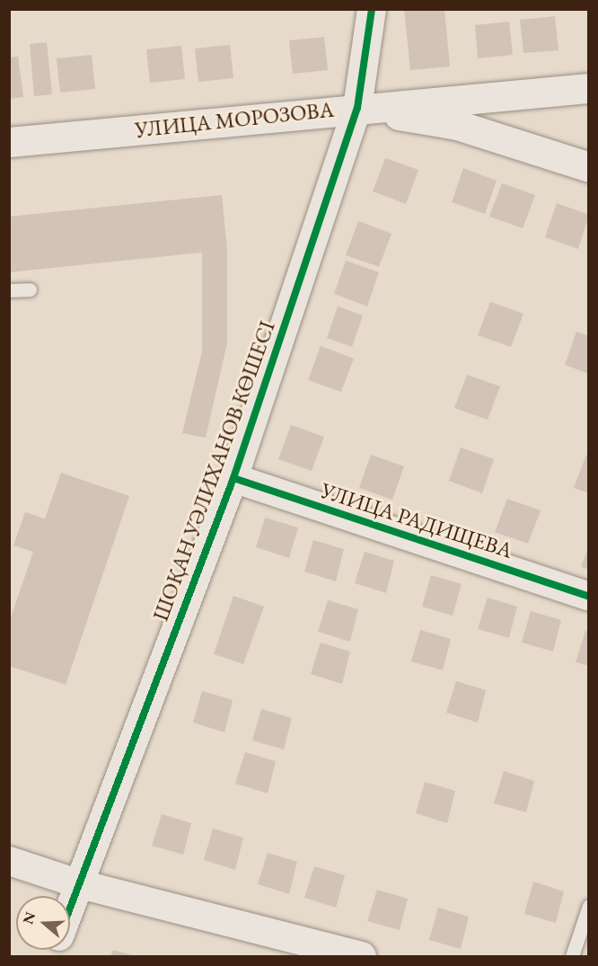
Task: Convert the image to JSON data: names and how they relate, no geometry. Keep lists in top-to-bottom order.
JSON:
{
  "streets": {
    "main road": ["УЛИЦА МОРОЗОВА"],
    "street": ["ШОҚАН УӘЛИХАНОВ КӨШЕСІ", "УЛИЦА РАДИЩЕВА"]
  },
  "crossings": [
    ["УЛИЦА МОРОЗОВА", "ШОҚАН УӘЛИХАНОВ КӨШЕСІ"],
    ["ШОҚАН УӘЛИХАНОВ КӨШЕСІ", "УЛИЦА РАДИЩЕВА"]
  ],
  "north": "left"
}
